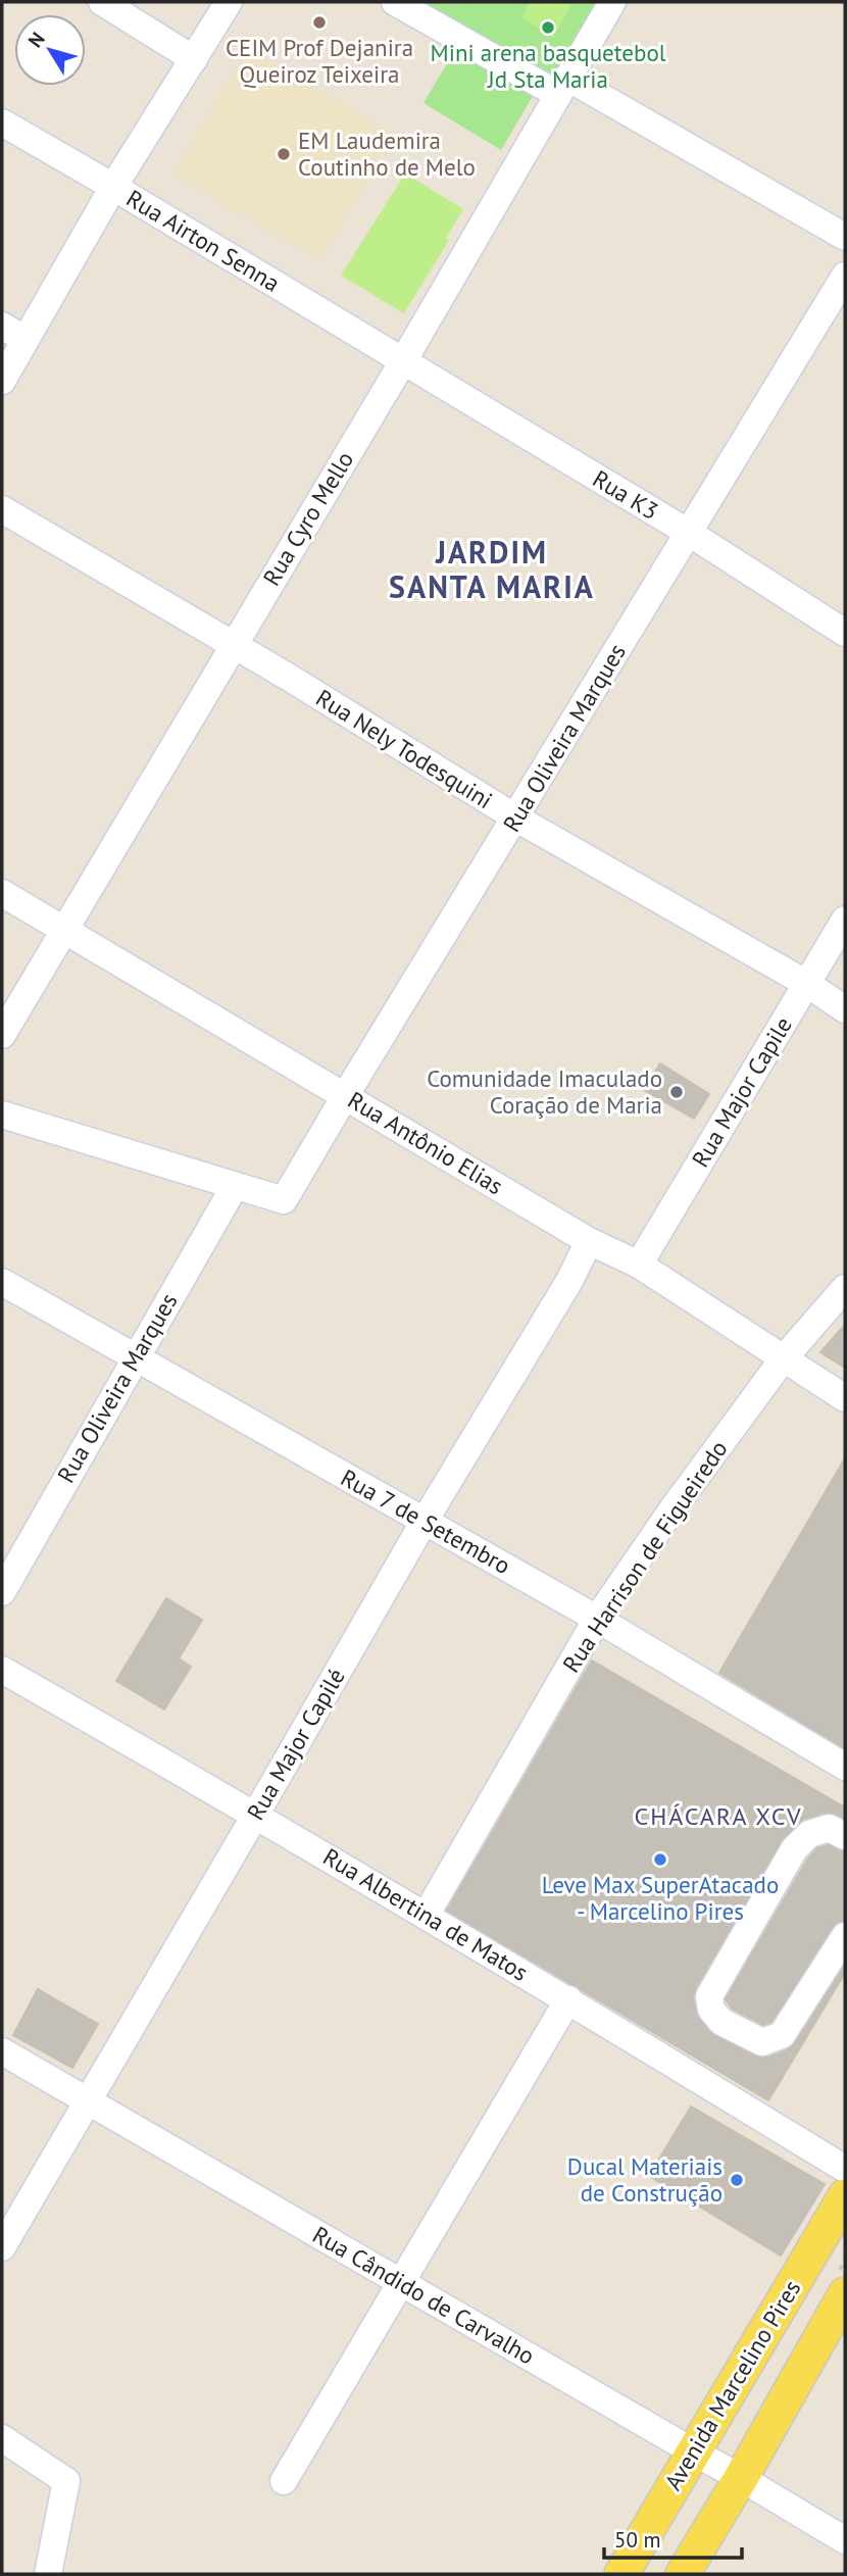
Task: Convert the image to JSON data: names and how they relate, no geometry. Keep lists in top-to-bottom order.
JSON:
{
  "streets": {
    "main road": ["Avenida Marcelino Pires"],
    "street": [
      "Rua Airton Senna",
      "Rua K3",
      "Rua Cyro Mello",
      "Rua Oliveira Marques",
      "Rua Nely Todesquini",
      "Rua Major Capile",
      "Rua Antônio Elias",
      "Rua 7 de Setembro",
      "Rua Harrison de Figueiredo",
      "Rua Major Capilé",
      "Rua Albertina de Matos",
      "Rua Cândido de Carvalho"
    ]
  },
  "crossings": [
    ["Rua Airton Senna", "Rua K3"],
    ["Rua Airton Senna", "Rua Cyro Mello"],
    ["Rua K3", "Rua Cyro Mello"],
    ["Rua K3", "Rua Oliveira Marques"],
    ["Rua Cyro Mello", "Rua Nely Todesquini"],
    ["Rua Cyro Mello", "Rua Antônio Elias"],
    ["Rua Oliveira Marques", "Rua Nely Todesquini"],
    ["Rua Oliveira Marques", "Rua Antônio Elias"],
    ["Rua Oliveira Marques", "Rua 7 de Setembro"],
    ["Rua Nely Todesquini", "Rua Major Capile"],
    ["Rua Major Capile", "Rua Antônio Elias"],
    ["Rua Antônio Elias", "Rua Harrison de Figueiredo"],
    ["Rua Antônio Elias", "Rua Major Capilé"],
    ["Rua 7 de Setembro", "Rua Harrison de Figueiredo"],
    ["Rua 7 de Setembro", "Rua Major Capilé"],
    ["Rua Harrison de Figueiredo", "Rua Albertina de Matos"],
    ["Rua Major Capilé", "Rua Albertina de Matos"],
    ["Rua Major Capilé", "Rua Cândido de Carvalho"],
    ["Rua Cândido de Carvalho", "Avenida Marcelino Pires"]
  ],
  "districts": ["JARDIM SANTA MARIA", "CHÁCARA XCV"],
  "places": [
    "CEIM Prof Dejanira Queiroz Teixeira",
    "Mini arena basquetebol Jd Sta Maria",
    "EM Laudemira Coutinho de Melo",
    "Comunidade Imaculado Coração de Maria",
    "Leve Max SuperAtacado - Marcelino Pires",
    "Ducal Materiais de Construção"
  ],
  "scale_bar": "50 m",
  "north": "top left"
}
